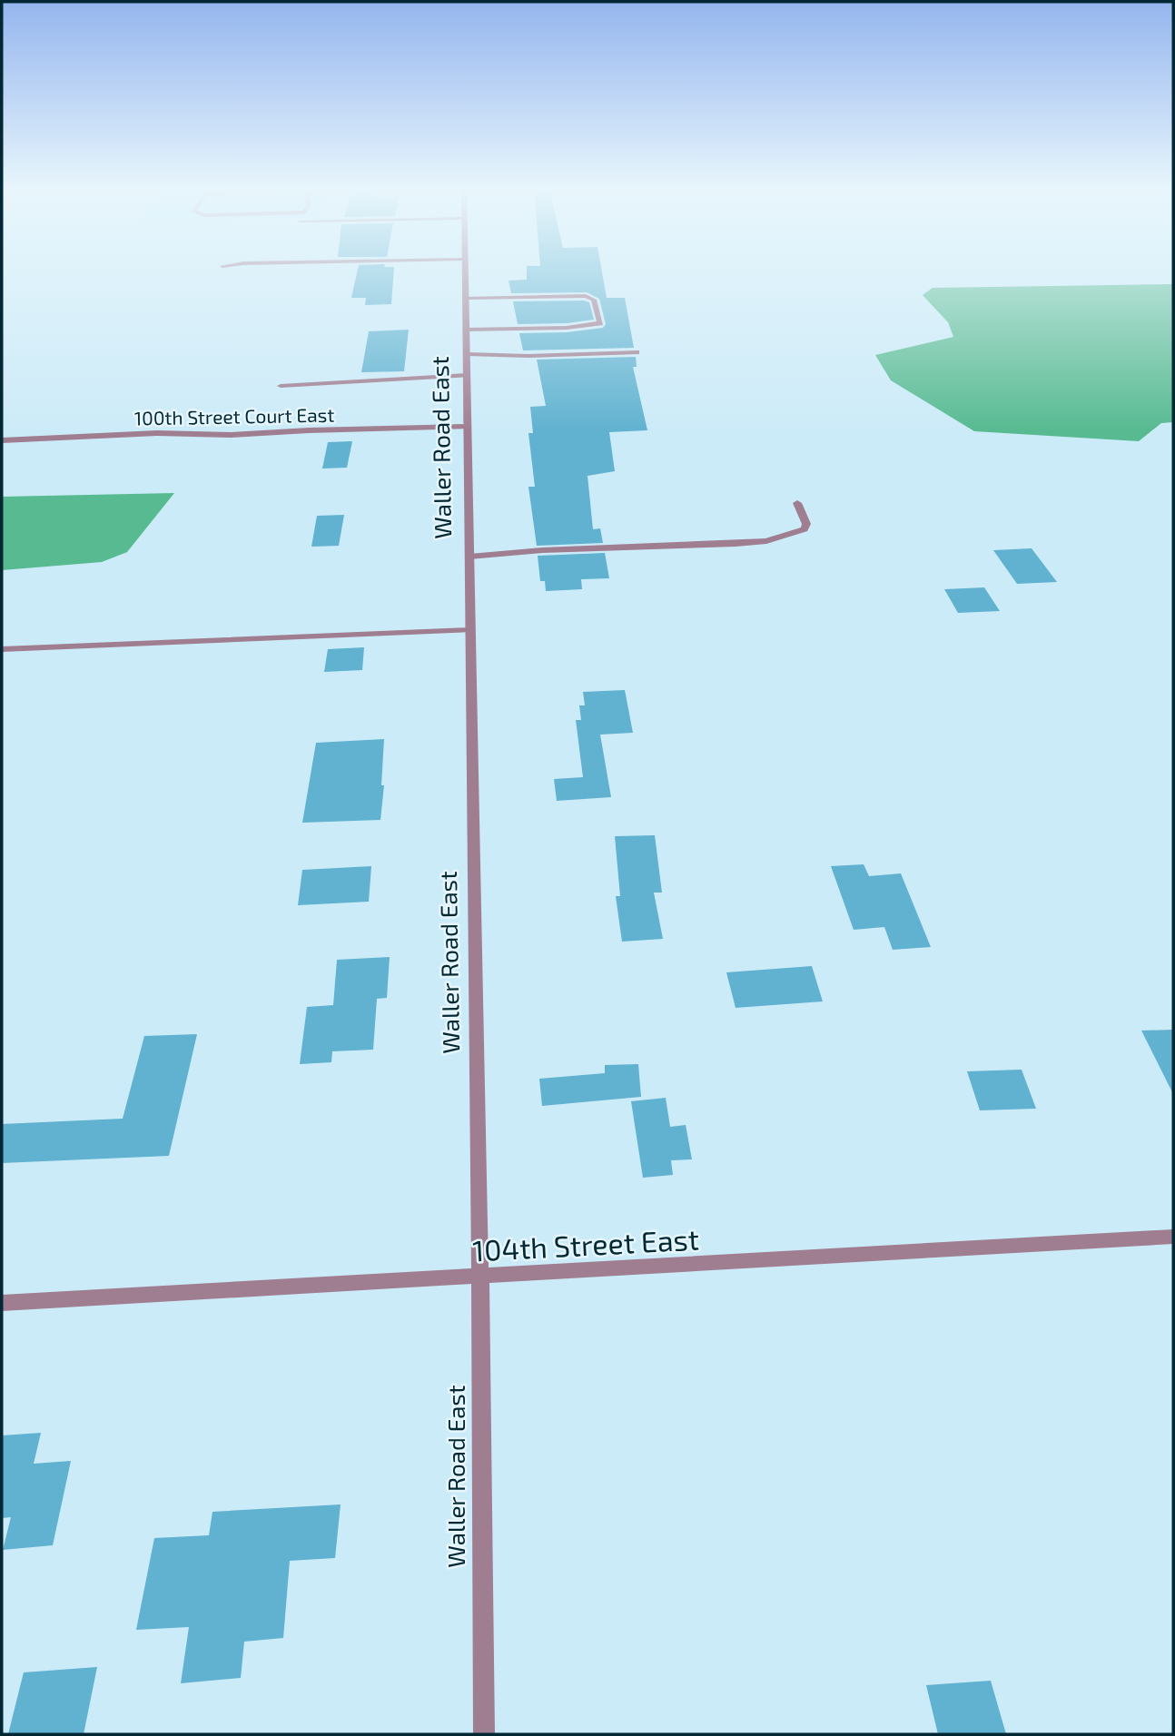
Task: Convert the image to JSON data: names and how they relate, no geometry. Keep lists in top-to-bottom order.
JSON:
{
  "streets": {
    "street": ["100th Street Court East", "Waller Road East", "104th Street East"]
  },
  "crossings": [
    ["100th Street Court East", "Waller Road East"],
    ["Waller Road East", "104th Street East"]
  ]
}
